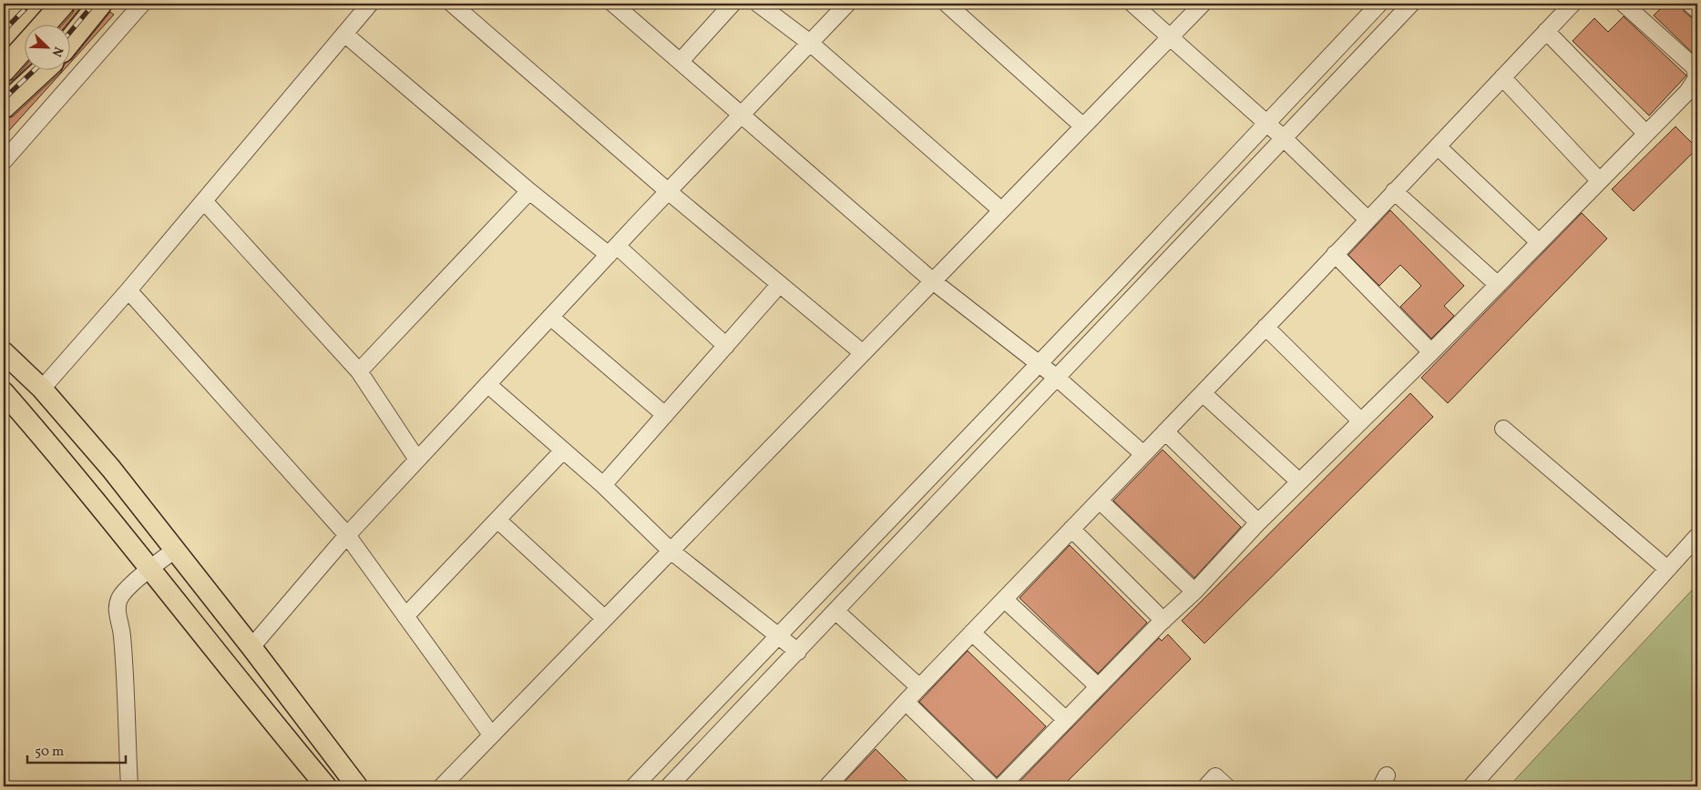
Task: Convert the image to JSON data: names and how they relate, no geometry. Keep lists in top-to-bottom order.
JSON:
{
  "scale_bar": "50 m",
  "north": "bottom right"
}
